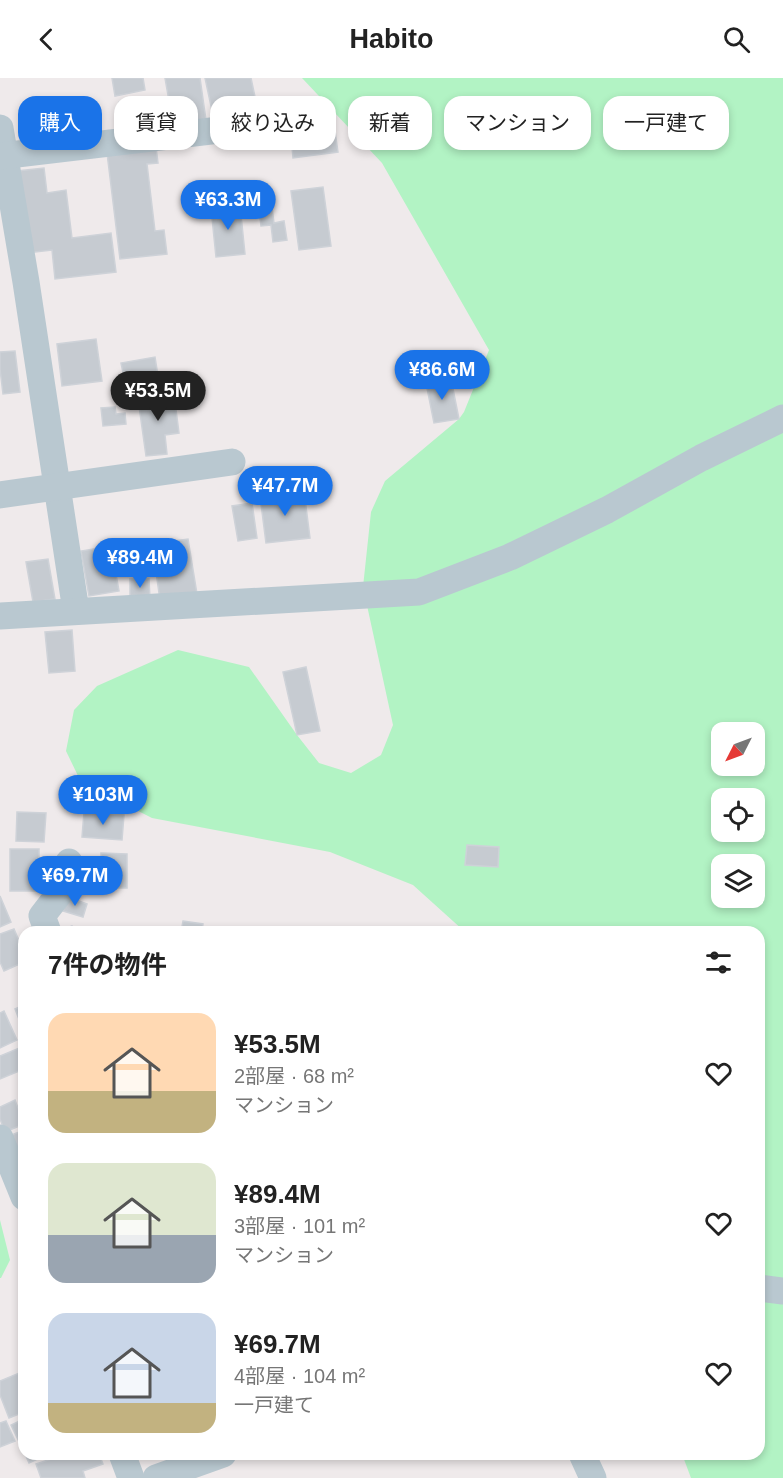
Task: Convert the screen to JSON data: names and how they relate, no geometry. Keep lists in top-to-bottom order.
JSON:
{
  "north": "bottom left",
  "page": {
    "header": "Habito",
    "chip": [
      "購入",
      "賃貸",
      "絞り込み",
      "新着",
      "マンション",
      "一戸建て"
    ],
    "price": [
      "¥63.3M",
      "¥86.6M",
      "¥53.5M",
      "¥47.7M",
      "¥89.4M",
      "¥103M",
      "¥69.7M"
    ],
    "heading": "7件の物件",
    "list": [
      {
        "name": "¥53.5M",
        "note": "2部屋 · 68 m² · マンション"
      },
      {
        "name": "¥89.4M",
        "note": "3部屋 · 101 m² · マンション"
      },
      {
        "name": "¥69.7M",
        "note": "4部屋 · 104 m² · 一戸建て"
      }
    ]
  }
}
